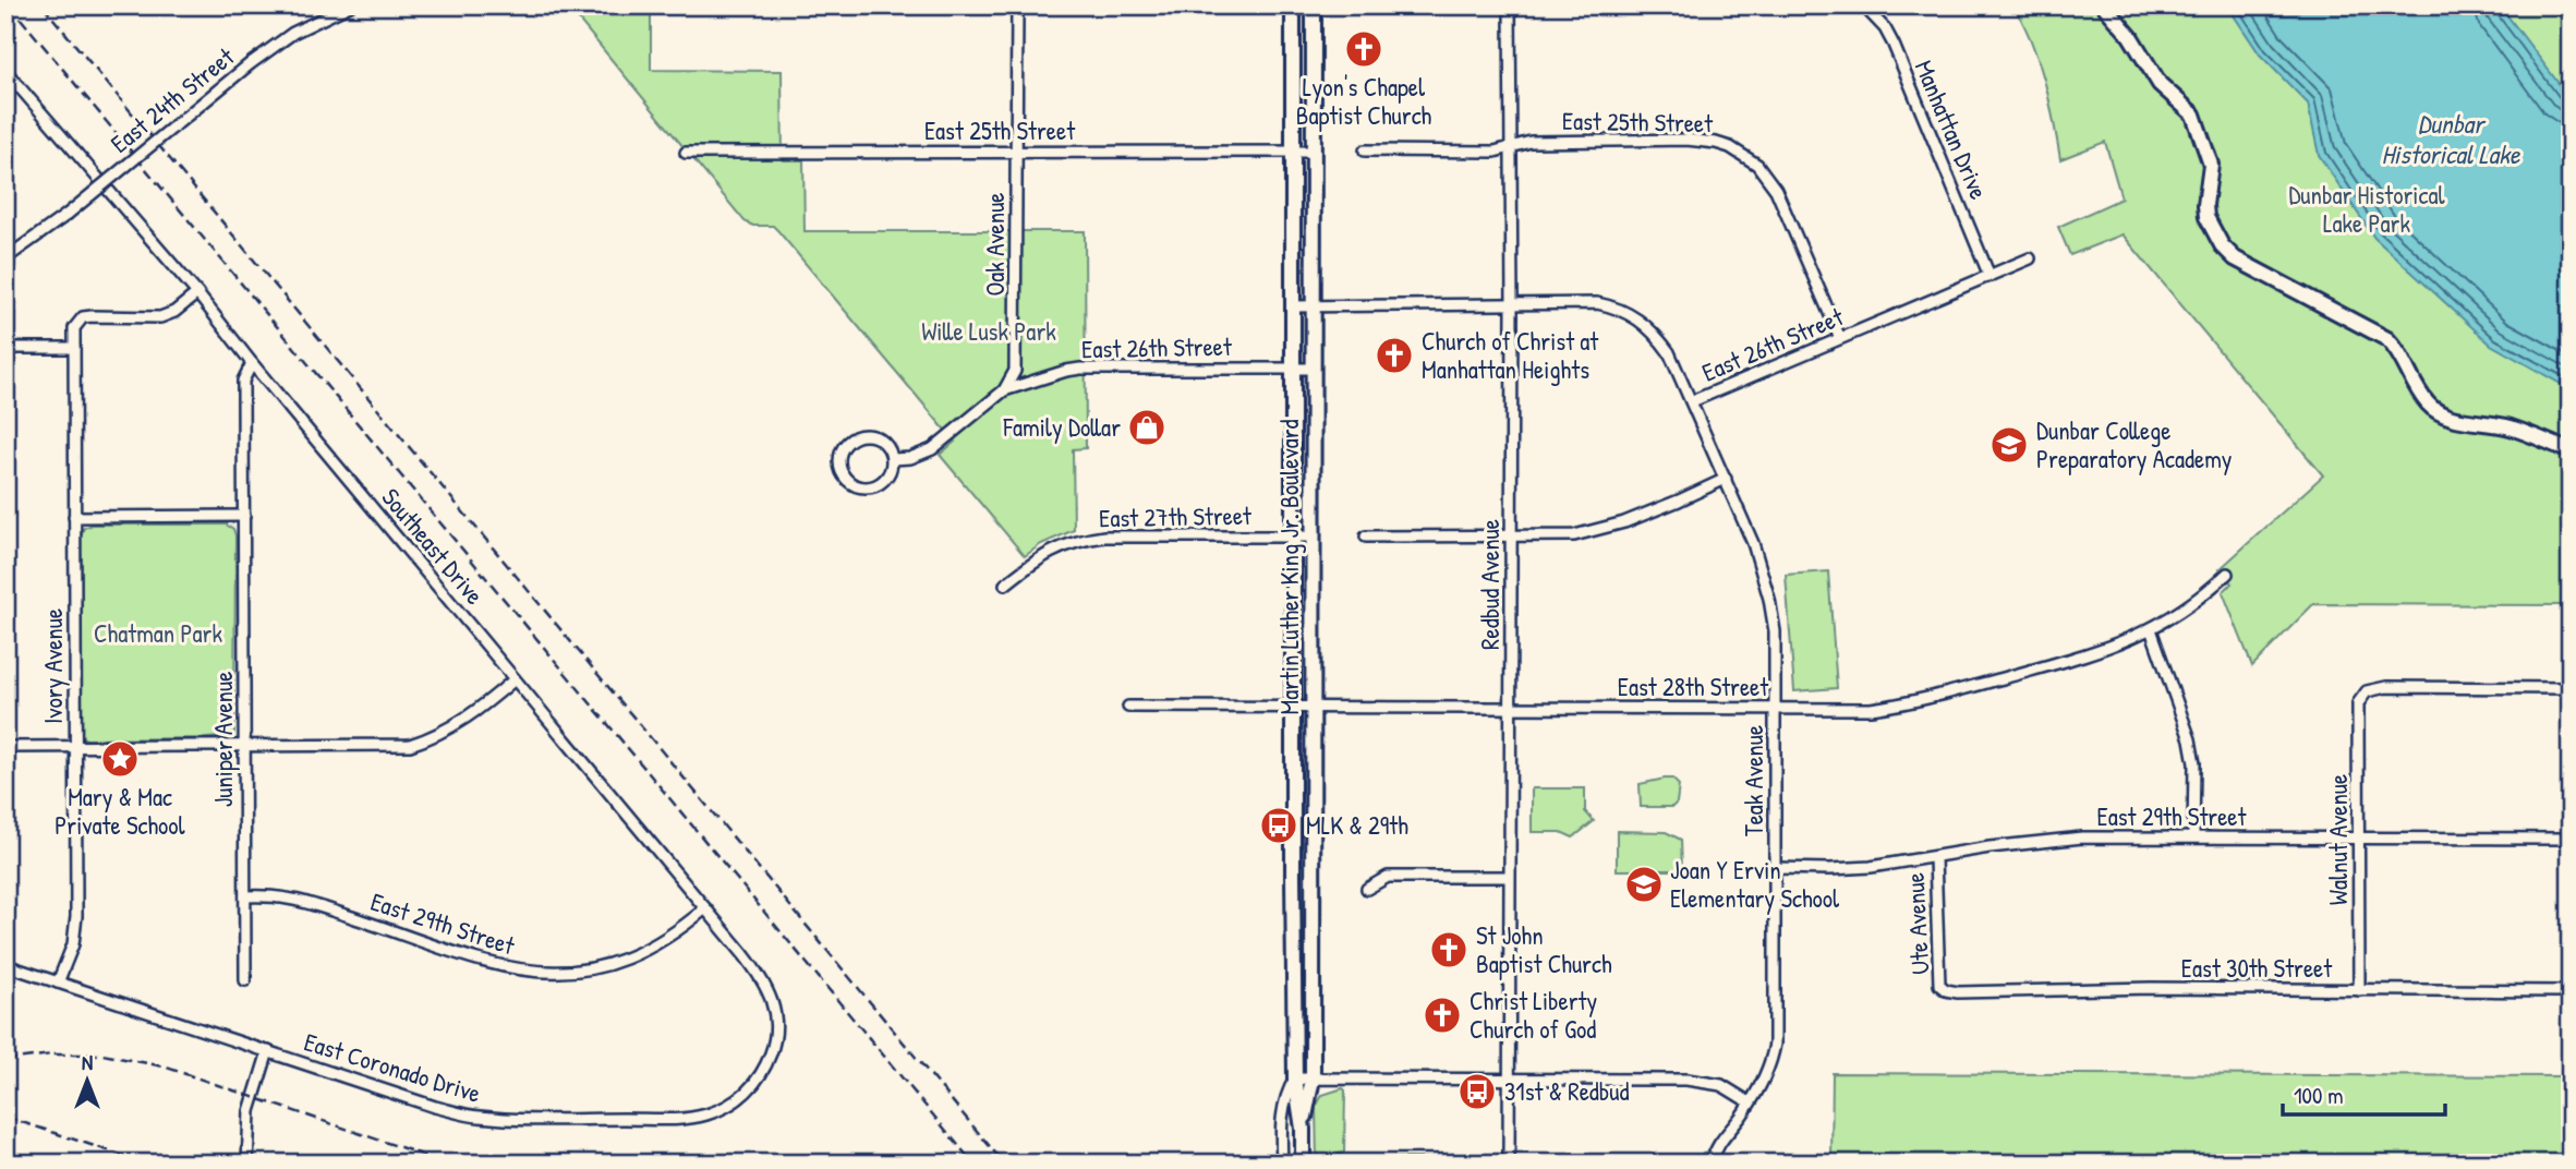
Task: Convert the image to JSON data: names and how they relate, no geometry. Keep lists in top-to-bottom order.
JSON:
{
  "streets": {
    "main road": ["Martin Luther King Jr. Boulevard"],
    "street": [
      "East 24th Street",
      "East 25th Street",
      "Manhattan Drive",
      "Oak Avenue",
      "East 26th Street",
      "East 27th Street",
      "Southeast Drive",
      "Redbud Avenue",
      "Ivory Avenue",
      "East 28th Street",
      "Juniper Avenue",
      "Teak Avenue",
      "East 29th Street",
      "Walnut Avenue",
      "Ute Avenue",
      "East 30th Street",
      "East Coronado Drive"
    ]
  },
  "crossings": [
    ["East 25th Street", "Oak Avenue"],
    ["East 25th Street", "East 26th Street"],
    ["East 25th Street", "Martin Luther King Jr. Boulevard"],
    ["East 25th Street", "Redbud Avenue"],
    ["Manhattan Drive", "East 26th Street"],
    ["Oak Avenue", "East 26th Street"],
    ["East 26th Street", "Martin Luther King Jr. Boulevard"],
    ["East 26th Street", "Redbud Avenue"],
    ["East 26th Street", "Teak Avenue"],
    ["East 27th Street", "Martin Luther King Jr. Boulevard"],
    ["Southeast Drive", "Juniper Avenue"],
    ["Southeast Drive", "East 29th Street"],
    ["Southeast Drive", "East Coronado Drive"],
    ["Martin Luther King Jr. Boulevard", "East 28th Street"],
    ["Redbud Avenue", "East 28th Street"],
    ["Ivory Avenue", "East Coronado Drive"],
    ["East 28th Street", "Teak Avenue"],
    ["Juniper Avenue", "East 29th Street"],
    ["Teak Avenue", "East 29th Street"],
    ["East 29th Street", "Walnut Avenue"],
    ["East 29th Street", "Ute Avenue"],
    ["Walnut Avenue", "East 30th Street"],
    ["Ute Avenue", "East 30th Street"]
  ],
  "water": ["Dunbar Historical Lake"],
  "parks": ["Dunbar Historical Lake Park", "Wille Lusk Park", "Chatman Park"],
  "places": {
    "church": [
      "Lyon's Chapel Baptist Church",
      "Church of Christ at Manhattan Heights",
      "St John Baptist Church",
      "Christ Liberty Church of God"
    ],
    "shop": ["Family Dollar"],
    "school or university": ["Dunbar College Preparatory Academy", "Joan Y Ervin Elementary School"],
    "place": ["Mary & Mac Private School"],
    "bus stop": ["MLK & 29th", "31st & Redbud"]
  },
  "scale_bar": "100 m",
  "north": "top"
}
